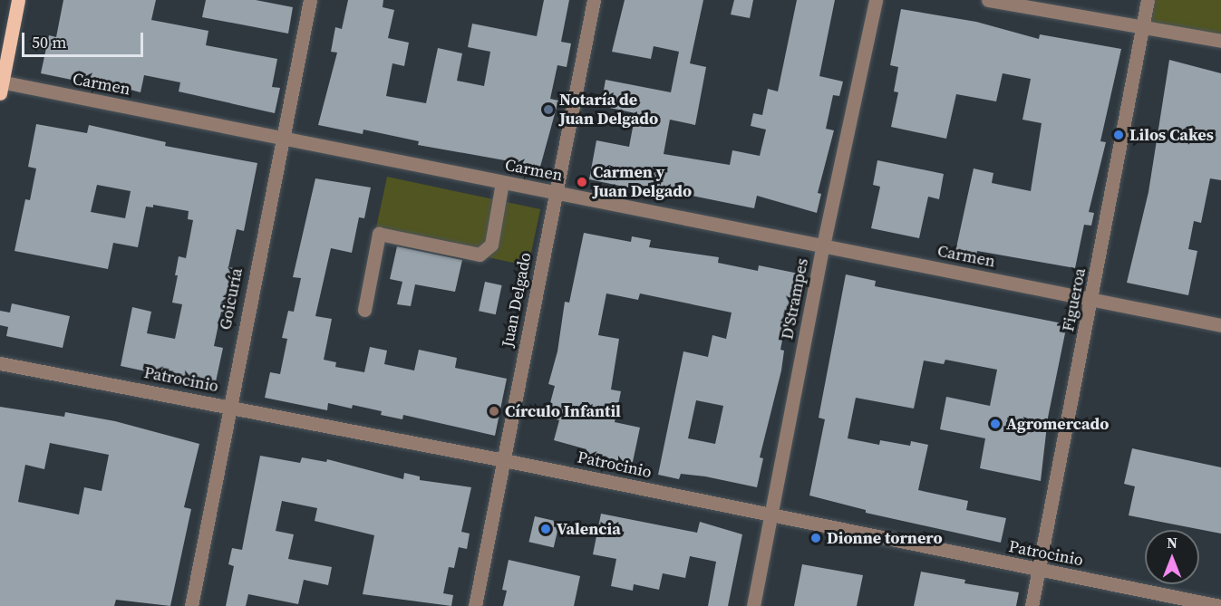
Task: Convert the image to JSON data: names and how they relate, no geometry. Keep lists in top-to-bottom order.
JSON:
{
  "streets": {
    "street": [
      "Carmen",
      "Goicuría",
      "D'Strampes",
      "Juan Delgado",
      "Figueroa",
      "Patrocinio"
    ]
  },
  "crossings": [
    ["Carmen", "Goicuría"],
    ["Carmen", "D'Strampes"],
    ["Carmen", "Juan Delgado"],
    ["Carmen", "Figueroa"],
    ["Goicuría", "Patrocinio"],
    ["D'Strampes", "Patrocinio"],
    ["Juan Delgado", "Patrocinio"],
    ["Figueroa", "Patrocinio"]
  ],
  "places": [
    "Notaría de Juan Delgado",
    "Lilos Cakes",
    "Carmen y Juan Delgado",
    "Círculo Infantil",
    "Agromercado",
    "Valencia",
    "Dionne tornero"
  ],
  "scale_bar": "50 m",
  "north": "top"
}
